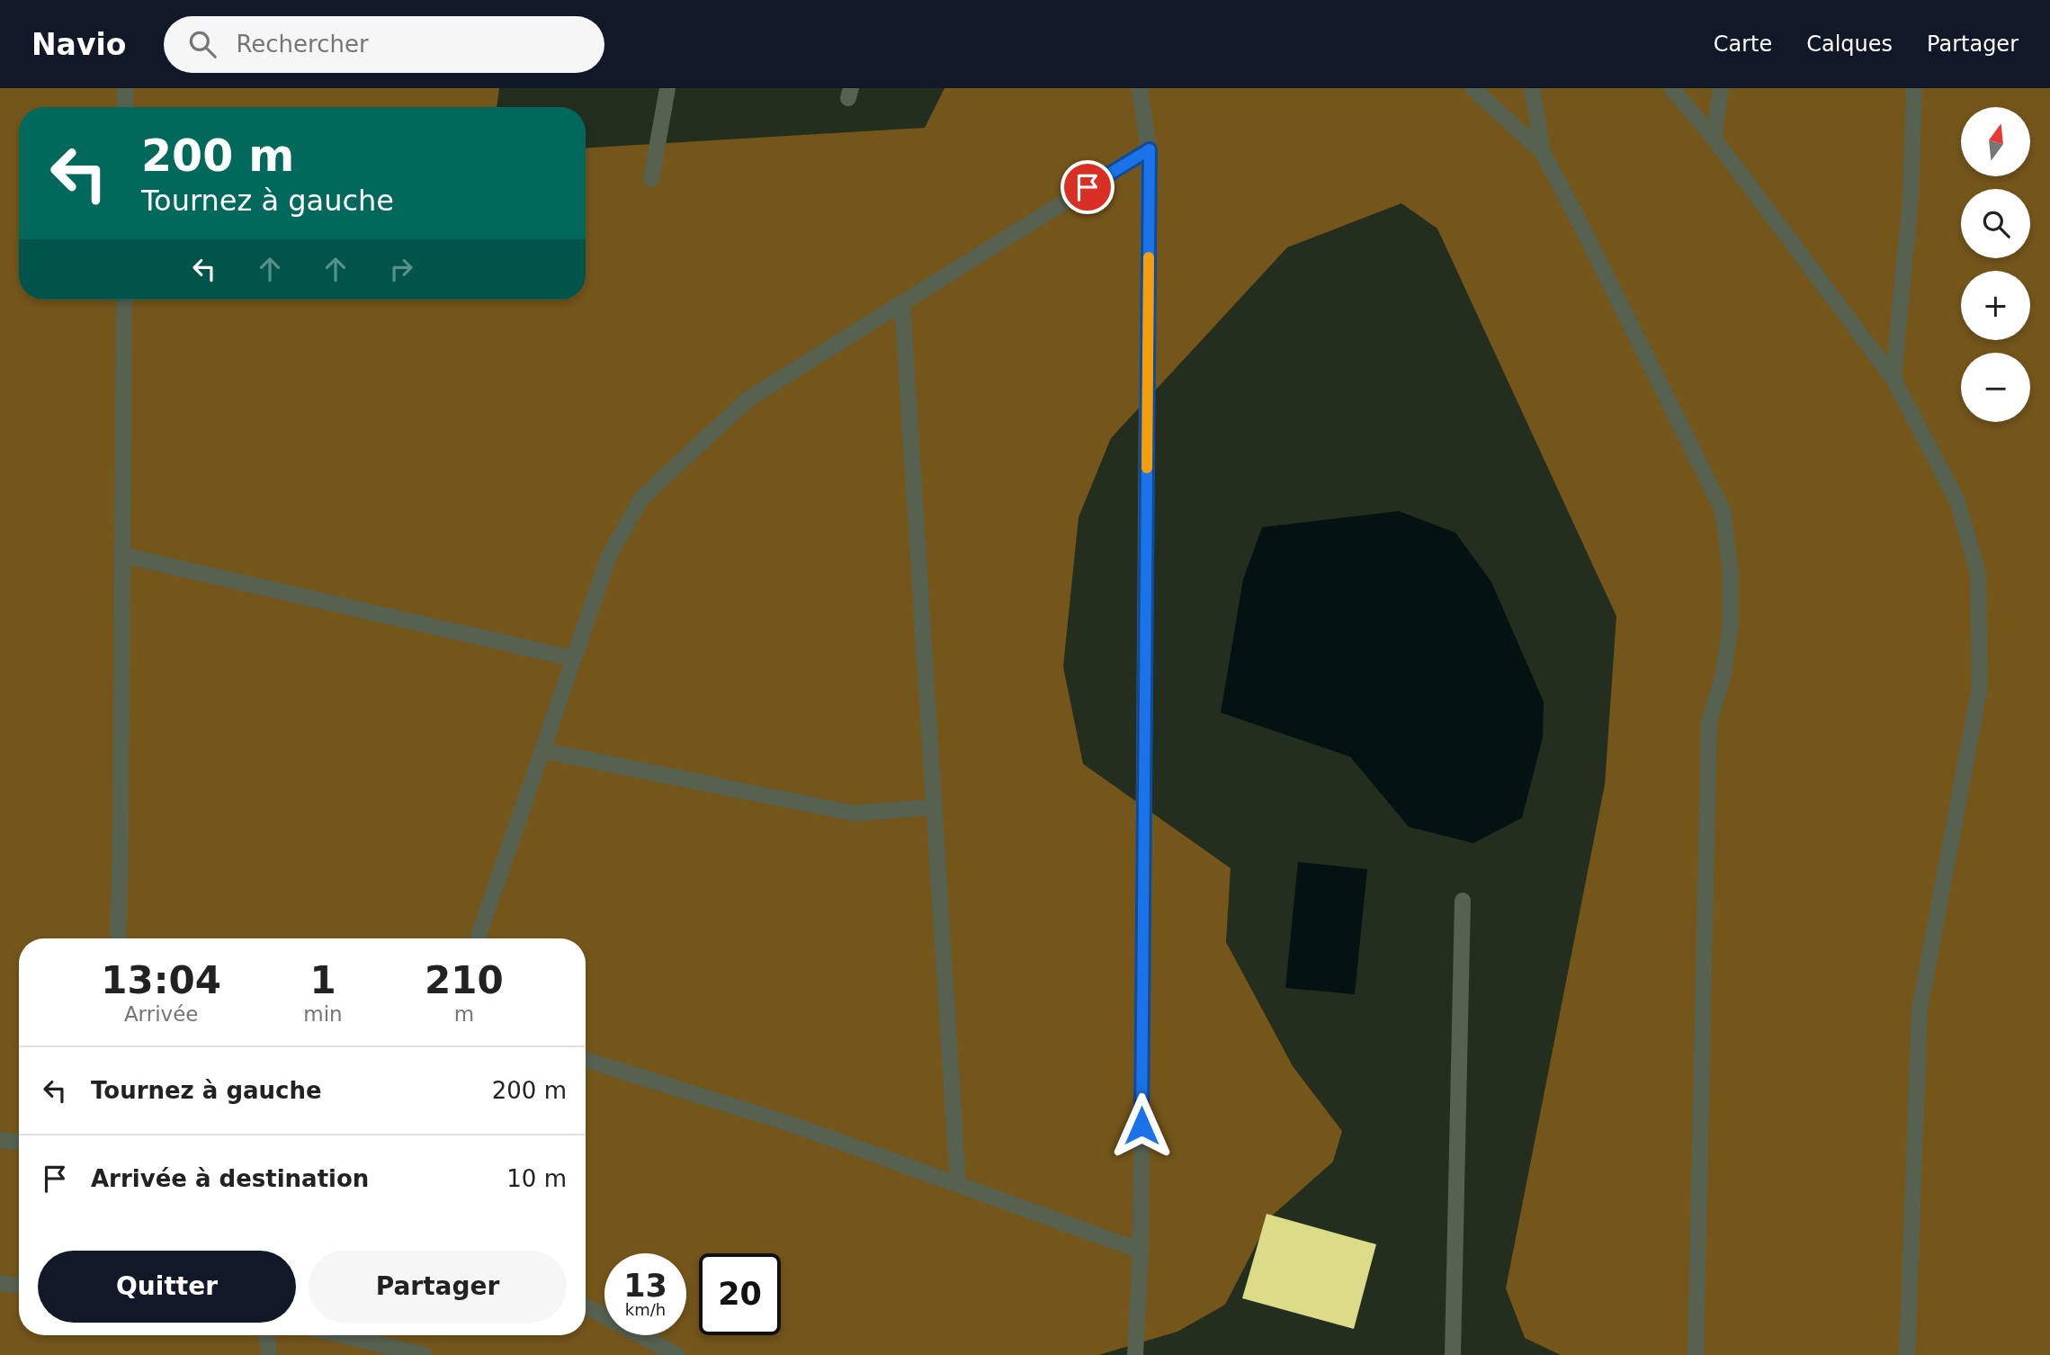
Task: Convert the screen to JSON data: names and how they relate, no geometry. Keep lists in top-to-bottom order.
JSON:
{
  "north": "top",
  "page": {
    "header": "Navio",
    "search": "Rechercher",
    "nav": ["Carte", "Calques", "Partager"],
    "map_buttons": ["+", "−"],
    "turn": ["200 m", "Tournez à gauche"],
    "eta": [
      "13:04",
      "Arrivée",
      "1",
      "min",
      "210",
      "m"
    ],
    "list": [
      {
        "name": "Tournez à gauche",
        "value": "200 m"
      },
      {
        "name": "Arrivée à destination",
        "value": "10 m"
      }
    ],
    "buttons": ["Quitter", "Partager"],
    "speed": "13 km/h",
    "limit": "20"
  }
}
